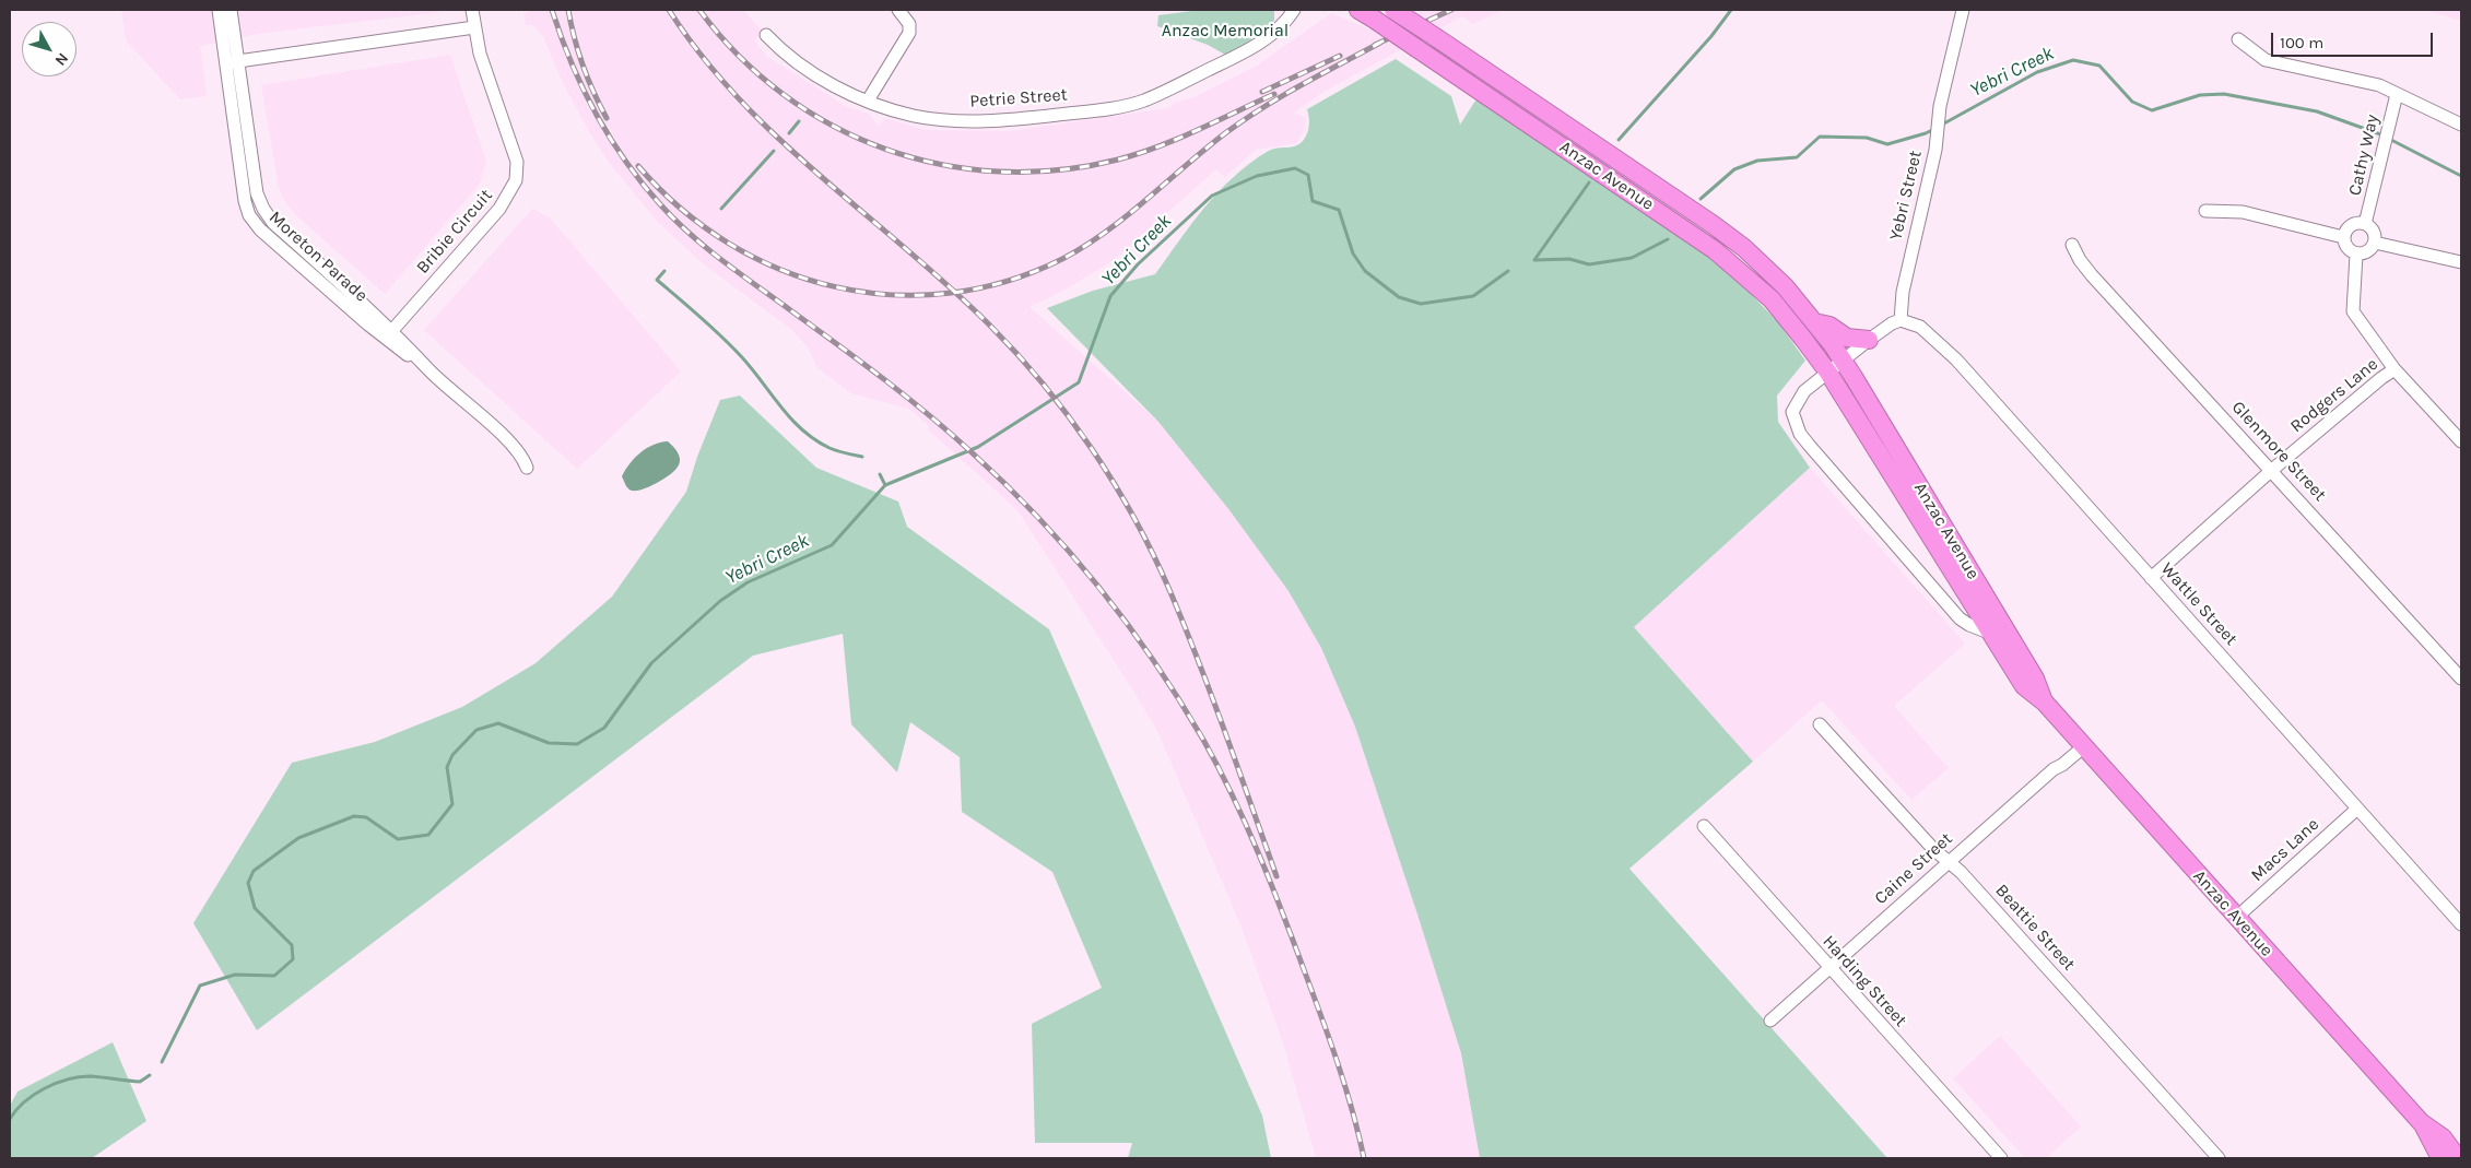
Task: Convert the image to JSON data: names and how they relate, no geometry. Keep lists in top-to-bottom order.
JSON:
{
  "streets": {
    "highway": ["Anzac Avenue"],
    "street": [
      "Petrie Street",
      "Cathy Way",
      "Yebri Street",
      "Bribie Circuit",
      "Moreton Parade",
      "Rodgers Lane",
      "Glenmore Street",
      "Wattle Street",
      "Macs Lane",
      "Caine Street",
      "Beattie Street",
      "Harding Street"
    ]
  },
  "crossings": [
    ["Cathy Way", "Rodgers Lane"],
    ["Anzac Avenue", "Macs Lane"],
    ["Anzac Avenue", "Caine Street"],
    ["Yebri Street", "Wattle Street"],
    ["Bribie Circuit", "Moreton Parade"],
    ["Rodgers Lane", "Glenmore Street"],
    ["Rodgers Lane", "Wattle Street"],
    ["Wattle Street", "Macs Lane"],
    ["Caine Street", "Beattie Street"],
    ["Caine Street", "Harding Street"]
  ],
  "water": ["Yebri Creek"],
  "parks": ["Anzac Memorial"],
  "scale_bar": "100 m",
  "north": "bottom right"
}
